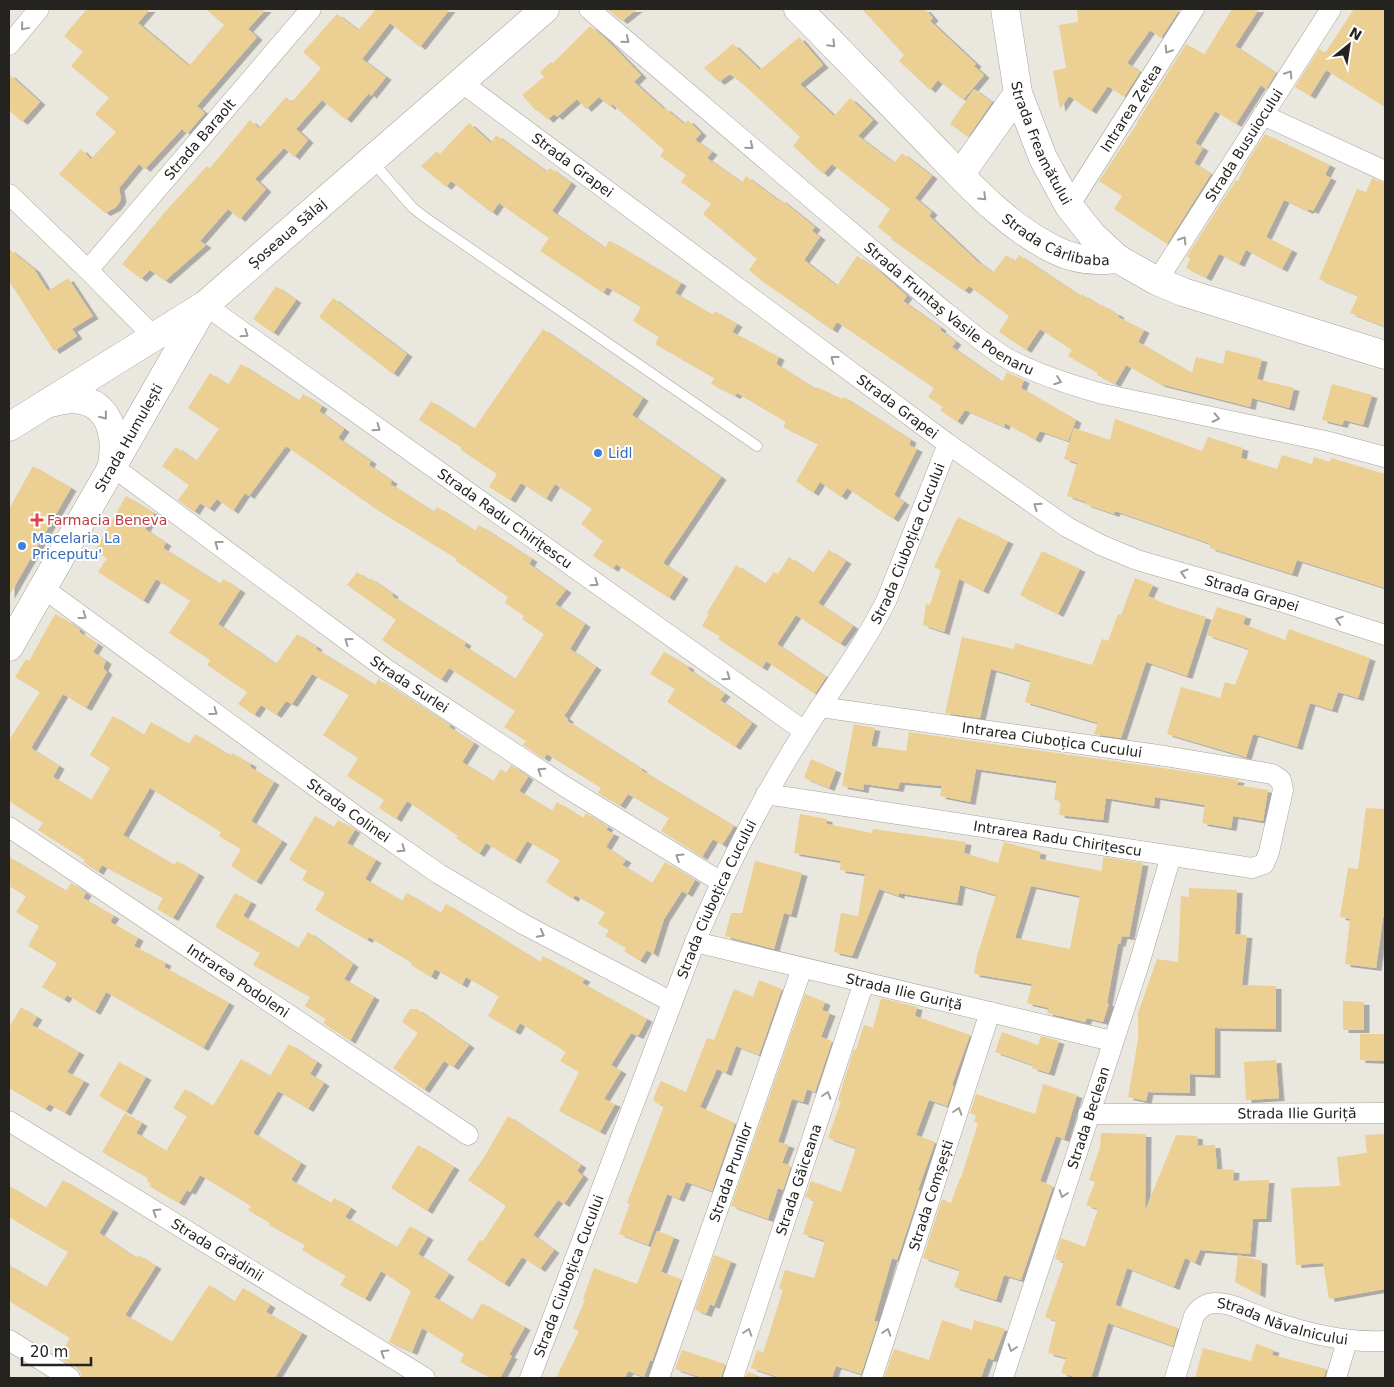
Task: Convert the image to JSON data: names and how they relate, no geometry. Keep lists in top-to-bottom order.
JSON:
{
  "streets": {
    "street": [
      "Intrarea Zetea",
      "Strada Baraolt",
      "Strada Freamătului",
      "Strada Busuiocului",
      "Strada Grapei",
      "Șoseaua Sălaj",
      "Strada Cârlibaba",
      "Strada Fruntaș Vasile Poenaru",
      "Strada Humulești",
      "Strada Radu Chirițescu",
      "Strada Ciuboțica Cucului",
      "Strada Surlei",
      "Intrarea Ciuboțica Cucului",
      "Strada Colinei",
      "Intrarea Radu Chirițescu",
      "Intrarea Podoleni",
      "Strada Ilie Guriță",
      "Strada Beclean",
      "Strada Prunilor",
      "Strada Găiceana",
      "Strada Comșești",
      "Strada Grădinii",
      "Strada Năvalnicului"
    ]
  },
  "crossings": [
    ["Intrarea Zetea", "Strada Freamătului"],
    ["Strada Freamătului", "Strada Cârlibaba"],
    ["Strada Busuiocului", "Strada Cârlibaba"],
    ["Strada Grapei", "Șoseaua Sălaj"],
    ["Strada Grapei", "Strada Ciuboțica Cucului"],
    ["Șoseaua Sălaj", "Strada Humulești"],
    ["Șoseaua Sălaj", "Strada Radu Chirițescu"],
    ["Strada Humulești", "Strada Radu Chirițescu"],
    ["Strada Humulești", "Strada Surlei"],
    ["Strada Humulești", "Strada Colinei"],
    ["Strada Radu Chirițescu", "Strada Ciuboțica Cucului"],
    ["Strada Ciuboțica Cucului", "Strada Surlei"],
    ["Strada Ciuboțica Cucului", "Intrarea Ciuboțica Cucului"],
    ["Strada Ciuboțica Cucului", "Strada Colinei"],
    ["Strada Ciuboțica Cucului", "Intrarea Radu Chirițescu"],
    ["Strada Ciuboțica Cucului", "Strada Ilie Guriță"],
    ["Intrarea Ciuboțica Cucului", "Intrarea Radu Chirițescu"],
    ["Intrarea Radu Chirițescu", "Strada Beclean"],
    ["Strada Ilie Guriță", "Strada Beclean"],
    ["Strada Ilie Guriță", "Strada Prunilor"],
    ["Strada Ilie Guriță", "Strada Găiceana"],
    ["Strada Ilie Guriță", "Strada Comșești"]
  ],
  "one_way": [
    "Intrarea Zetea",
    "Strada Busuiocului",
    "Strada Grapei",
    "Strada Cârlibaba",
    "Strada Fruntaș Vasile Poenaru",
    "Strada Radu Chirițescu",
    "Strada Surlei",
    "Strada Colinei",
    "Strada Beclean",
    "Strada Găiceana",
    "Strada Comșești",
    "Strada Grădinii"
  ],
  "places": {
    "other": ["Lidl", "Macelaria La Priceputu'"],
    "health": ["Farmacia Beneva"]
  },
  "scale_bar": "20 m",
  "north": "top right"
}
